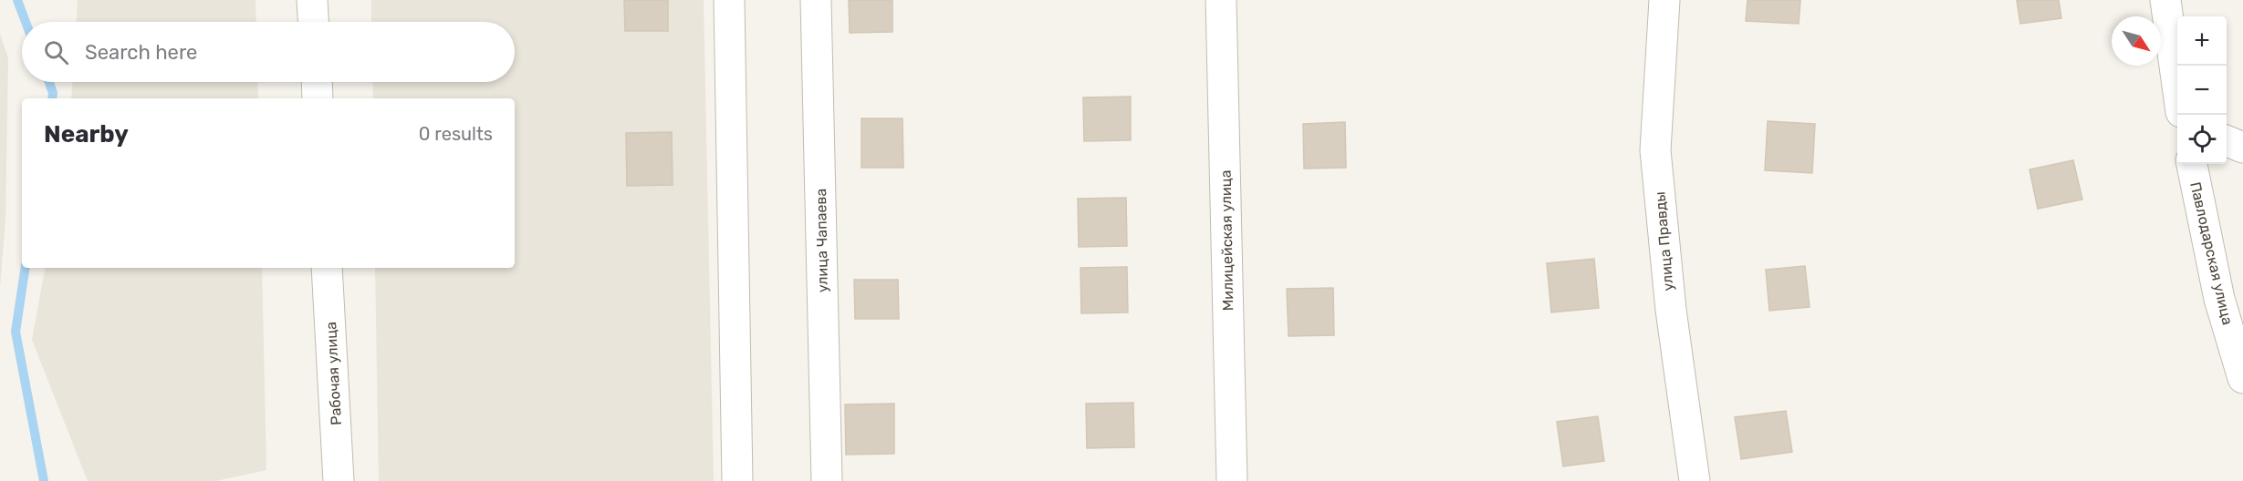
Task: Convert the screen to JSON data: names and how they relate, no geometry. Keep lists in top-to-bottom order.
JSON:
{
  "streets": {
    "street": [
      "улица Чапаева",
      "Милицейская улица",
      "улица Правды",
      "Павлодарская улица",
      "Рабочая улица"
    ]
  },
  "north": "bottom right",
  "page": {
    "map_buttons": ["+", "−"],
    "search": "Search here",
    "heading": ["Nearby", "0 results"]
  }
}
